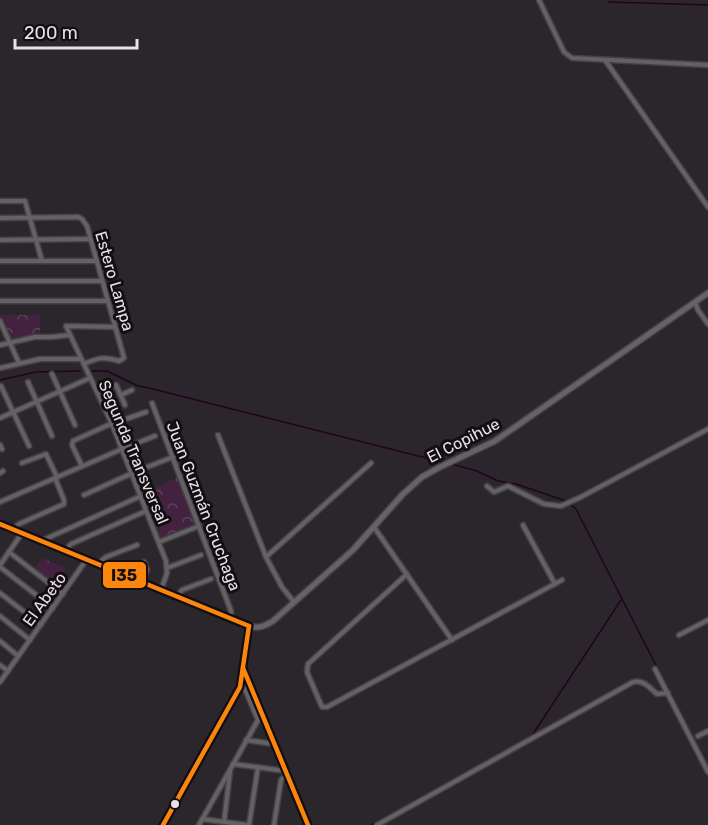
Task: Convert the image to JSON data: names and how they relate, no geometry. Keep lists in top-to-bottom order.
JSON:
{
  "streets": {
    "main road": ["El Copihue"],
    "street": [
      "Estero Lampa",
      "Segunda Transversal",
      "Juan Guzmán Cruchaga",
      "El Abeto"
    ]
  },
  "crossings": [
    ["Estero Lampa", "Segunda Transversal"]
  ],
  "lines": ["transit line I35"],
  "scale_bar": "200 m"
}
